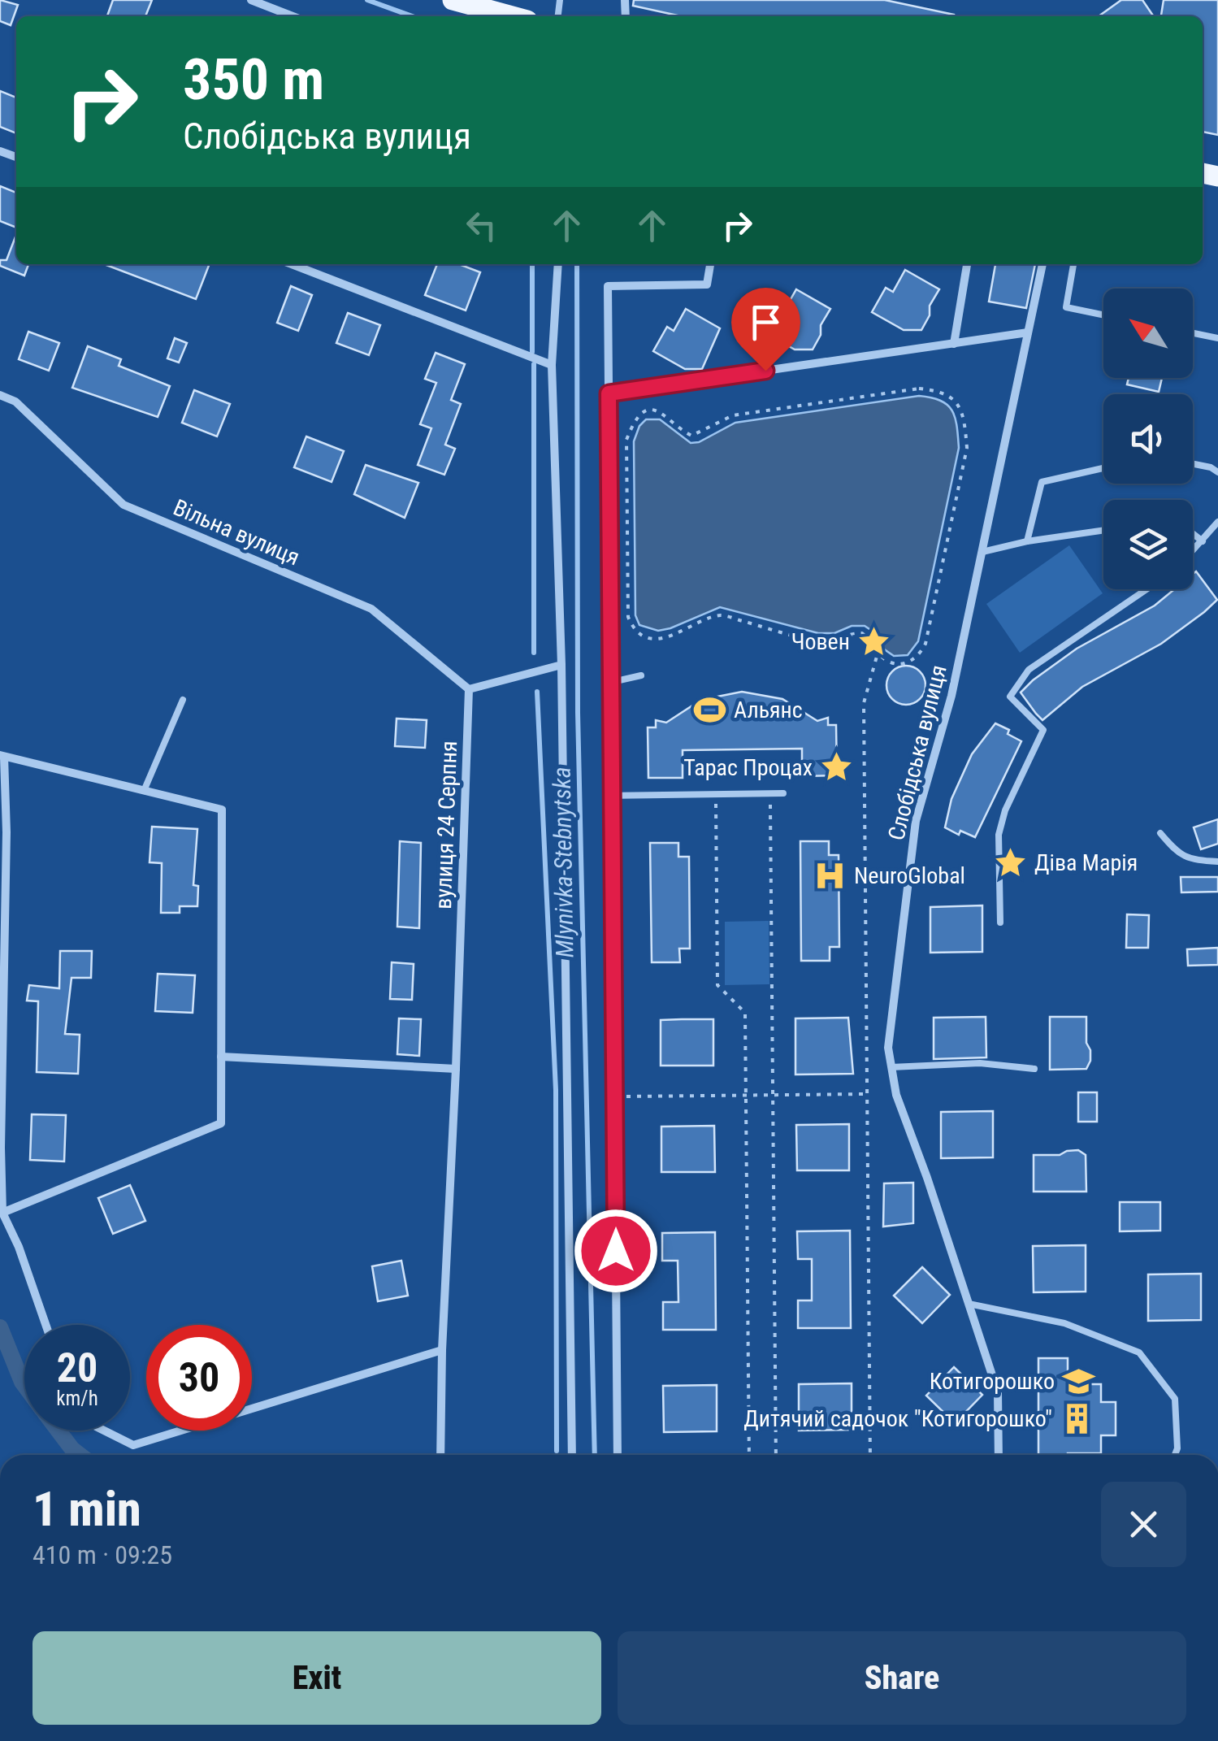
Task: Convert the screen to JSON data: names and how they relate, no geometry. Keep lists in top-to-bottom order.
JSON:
{
  "streets": {
    "street": ["Вільна вулиця", "Слобідська вулиця", "вулиця 24 Серпня"]
  },
  "crossings": [
    ["Вільна вулиця", "вулиця 24 Серпня"]
  ],
  "water": ["Mlynivka-Stebnytska"],
  "places": {
    "place": ["Човен", "Тарас Процах", "Діва Марія"],
    "sports": ["Альянс"],
    "hospital": ["NeuroGlobal"],
    "school or university": ["Котигорошко"],
    "building": ["Дитячий садочок \"Котигорошко\""]
  },
  "north": "top left",
  "page": {
    "turn": ["350 m", "Слобідська вулиця"],
    "speed": "20 km/h",
    "limit": "30",
    "heading": ["1 min", "410 m · 09:25"],
    "buttons": ["Exit", "Share"]
  }
}
